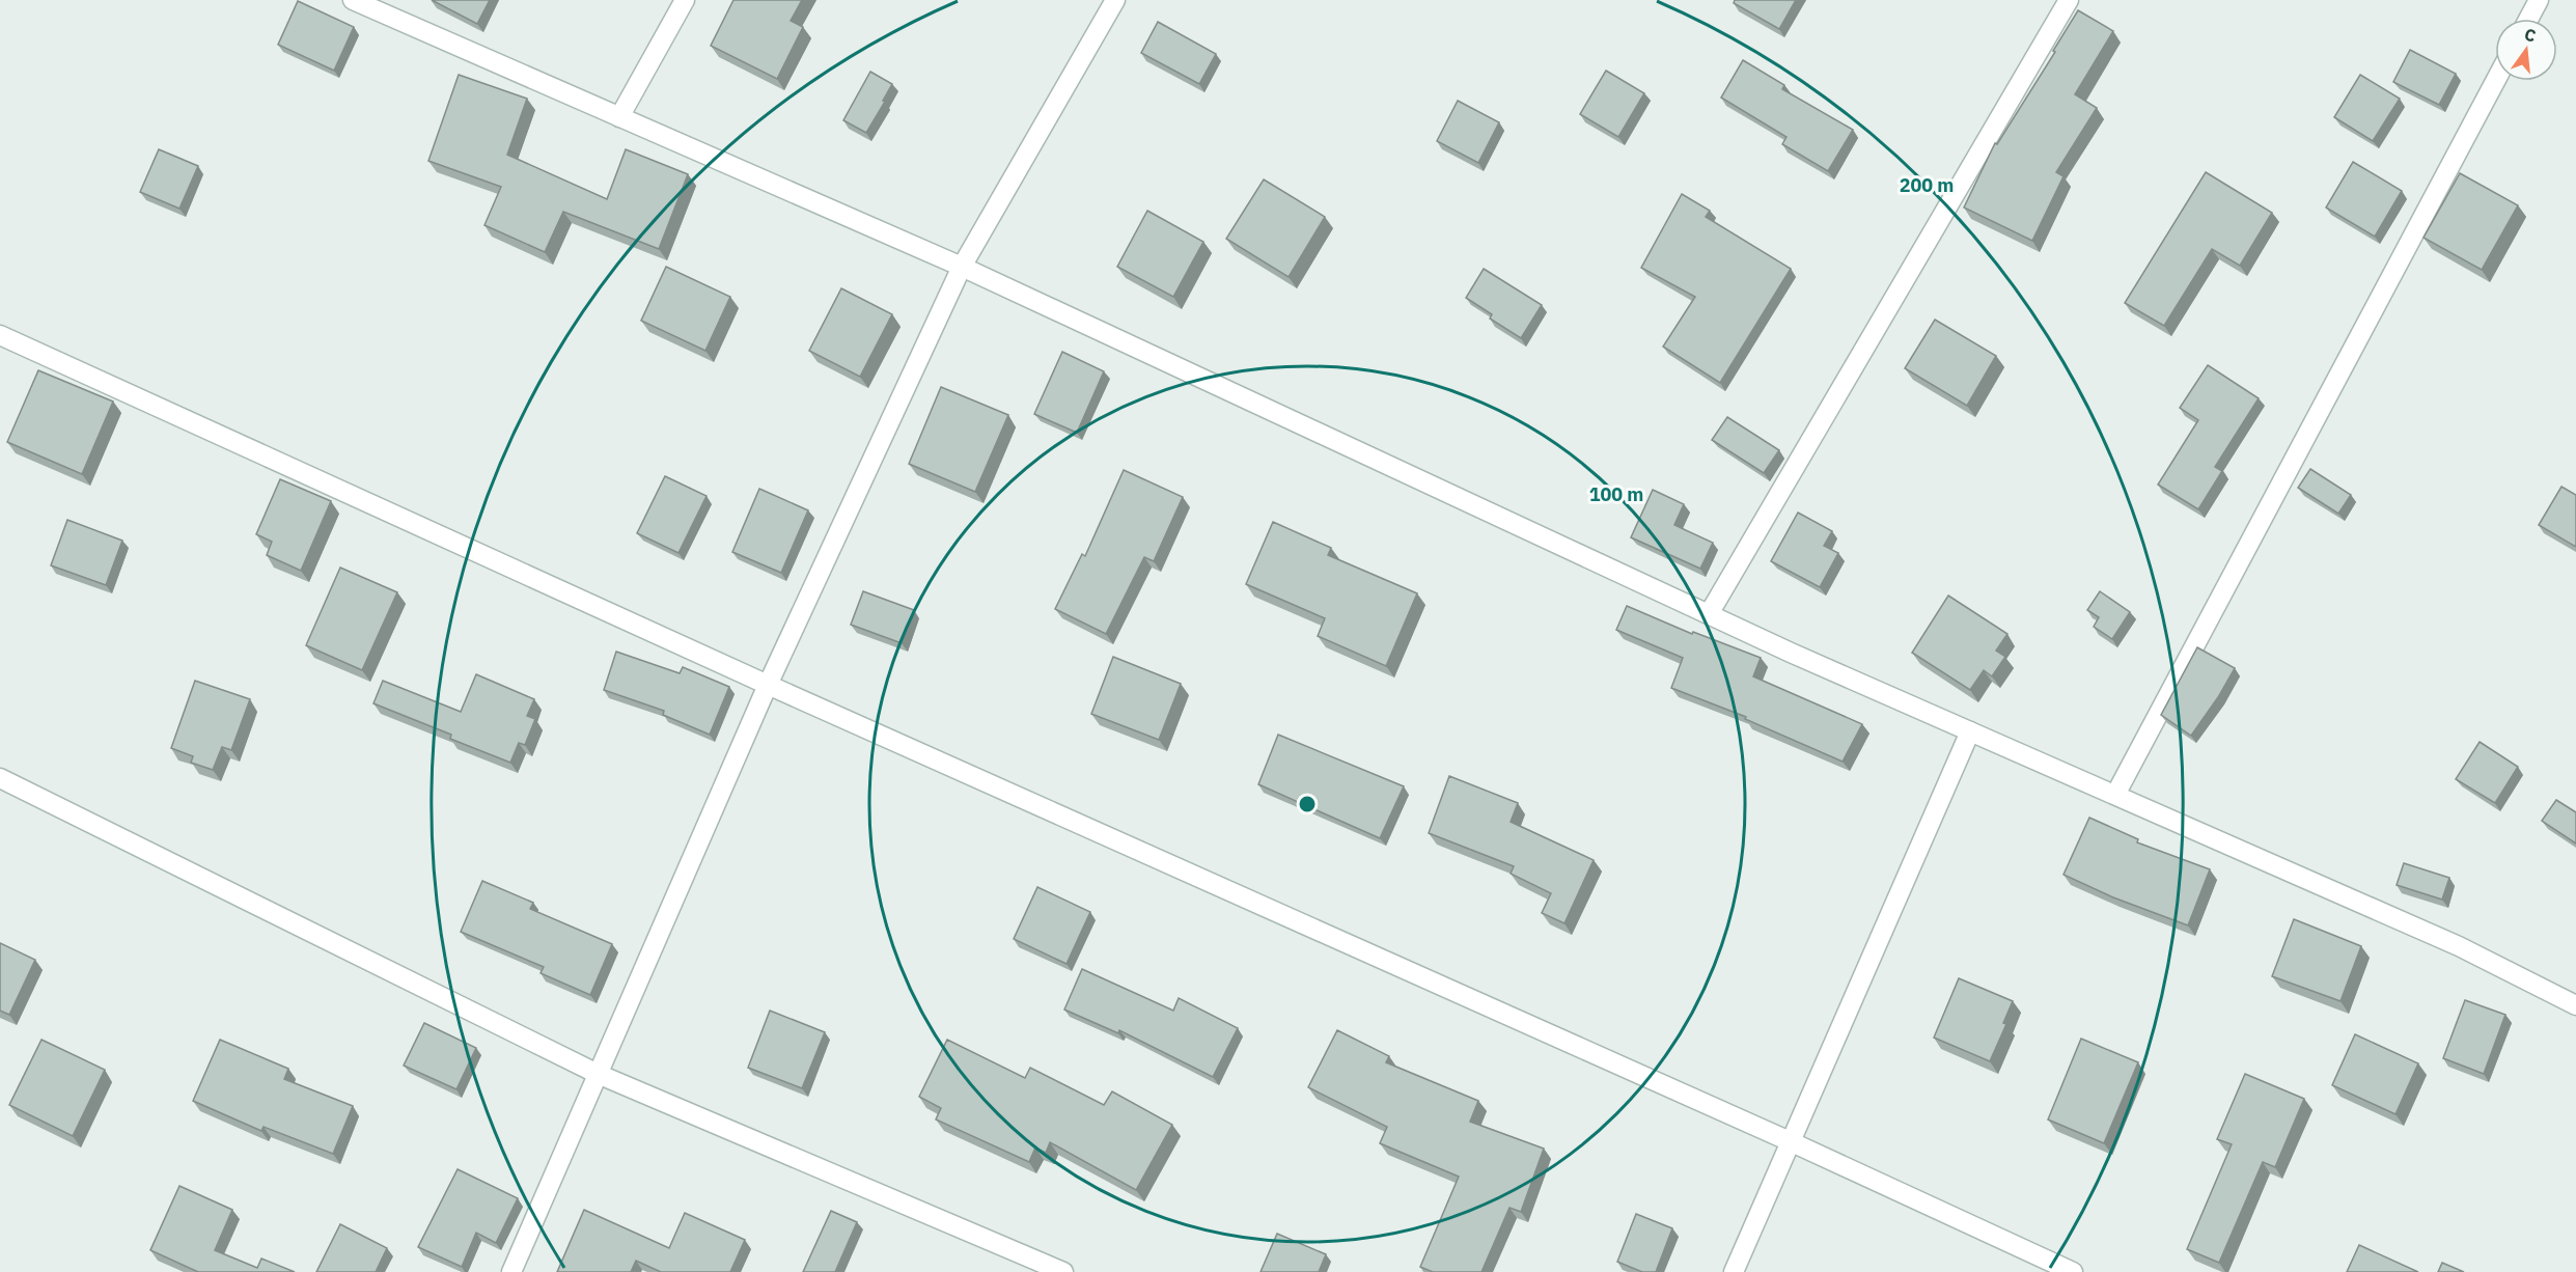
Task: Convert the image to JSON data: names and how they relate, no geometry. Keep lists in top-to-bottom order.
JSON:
{
  "north": "top",
  "rings": ["200 m", "100 m"]
}
